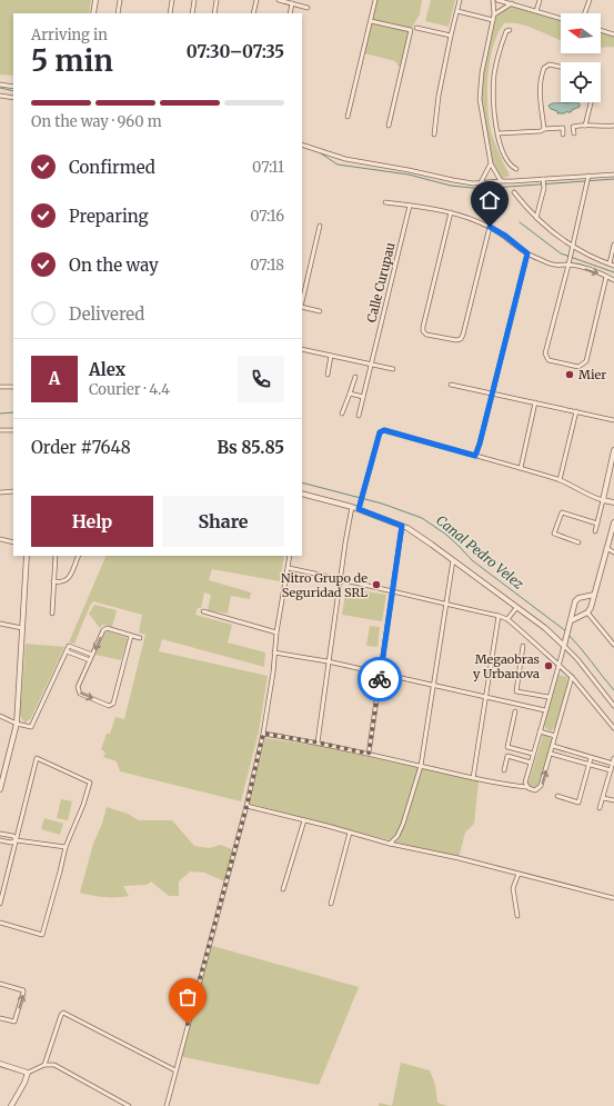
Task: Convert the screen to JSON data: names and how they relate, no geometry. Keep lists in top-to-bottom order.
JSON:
{
  "streets": {
    "street": ["Calle Curupau"]
  },
  "water": ["Canal Pedro Velez"],
  "places": ["Mier", "Nitro Grupo de Seguridad SRL", "Megaobras y Urbanova"],
  "north": "left",
  "page": {
    "heading": ["5 min", "Arriving in", "07:30–07:35"],
    "panel": [
      "Alex",
      "Courier · 4.4",
      "Order #7648",
      "Bs 85.85"
    ],
    "bar": "On the way · 960 m",
    "list": [
      ["Confirmed", "07:11"],
      ["Preparing", "07:16"],
      ["On the way", "07:18"],
      "Delivered"
    ],
    "round": "A",
    "buttons": ["Help", "Share"]
  }
}
